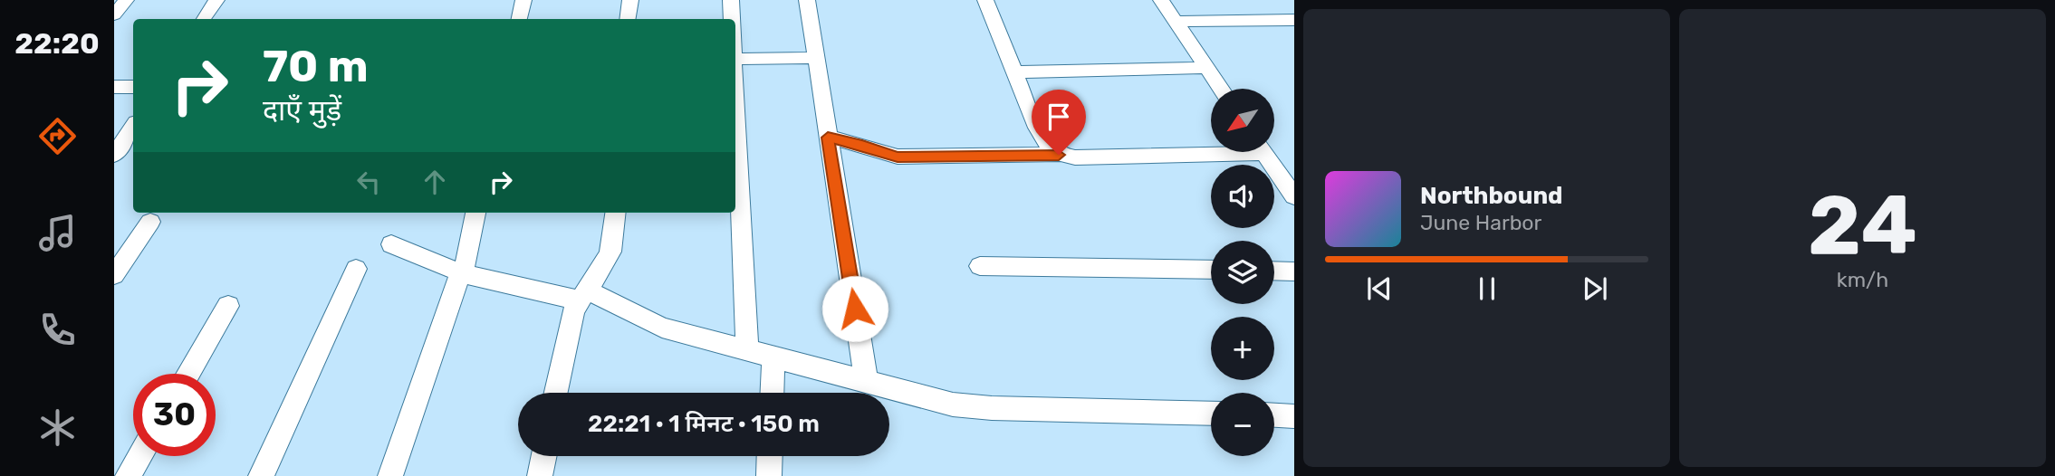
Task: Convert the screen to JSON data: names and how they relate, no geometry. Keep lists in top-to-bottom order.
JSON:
{
  "north": "bottom left",
  "page": {
    "tabs": "22:20",
    "tile": ["24", "km/h"],
    "turn": ["70 m", "दाएँ मुड़ें"],
    "map_buttons": ["+", "−"],
    "song": ["Northbound", "June Harbor"],
    "limit": "30",
    "trip": "22:21 · 1 मिनट · 150 m"
  }
}
